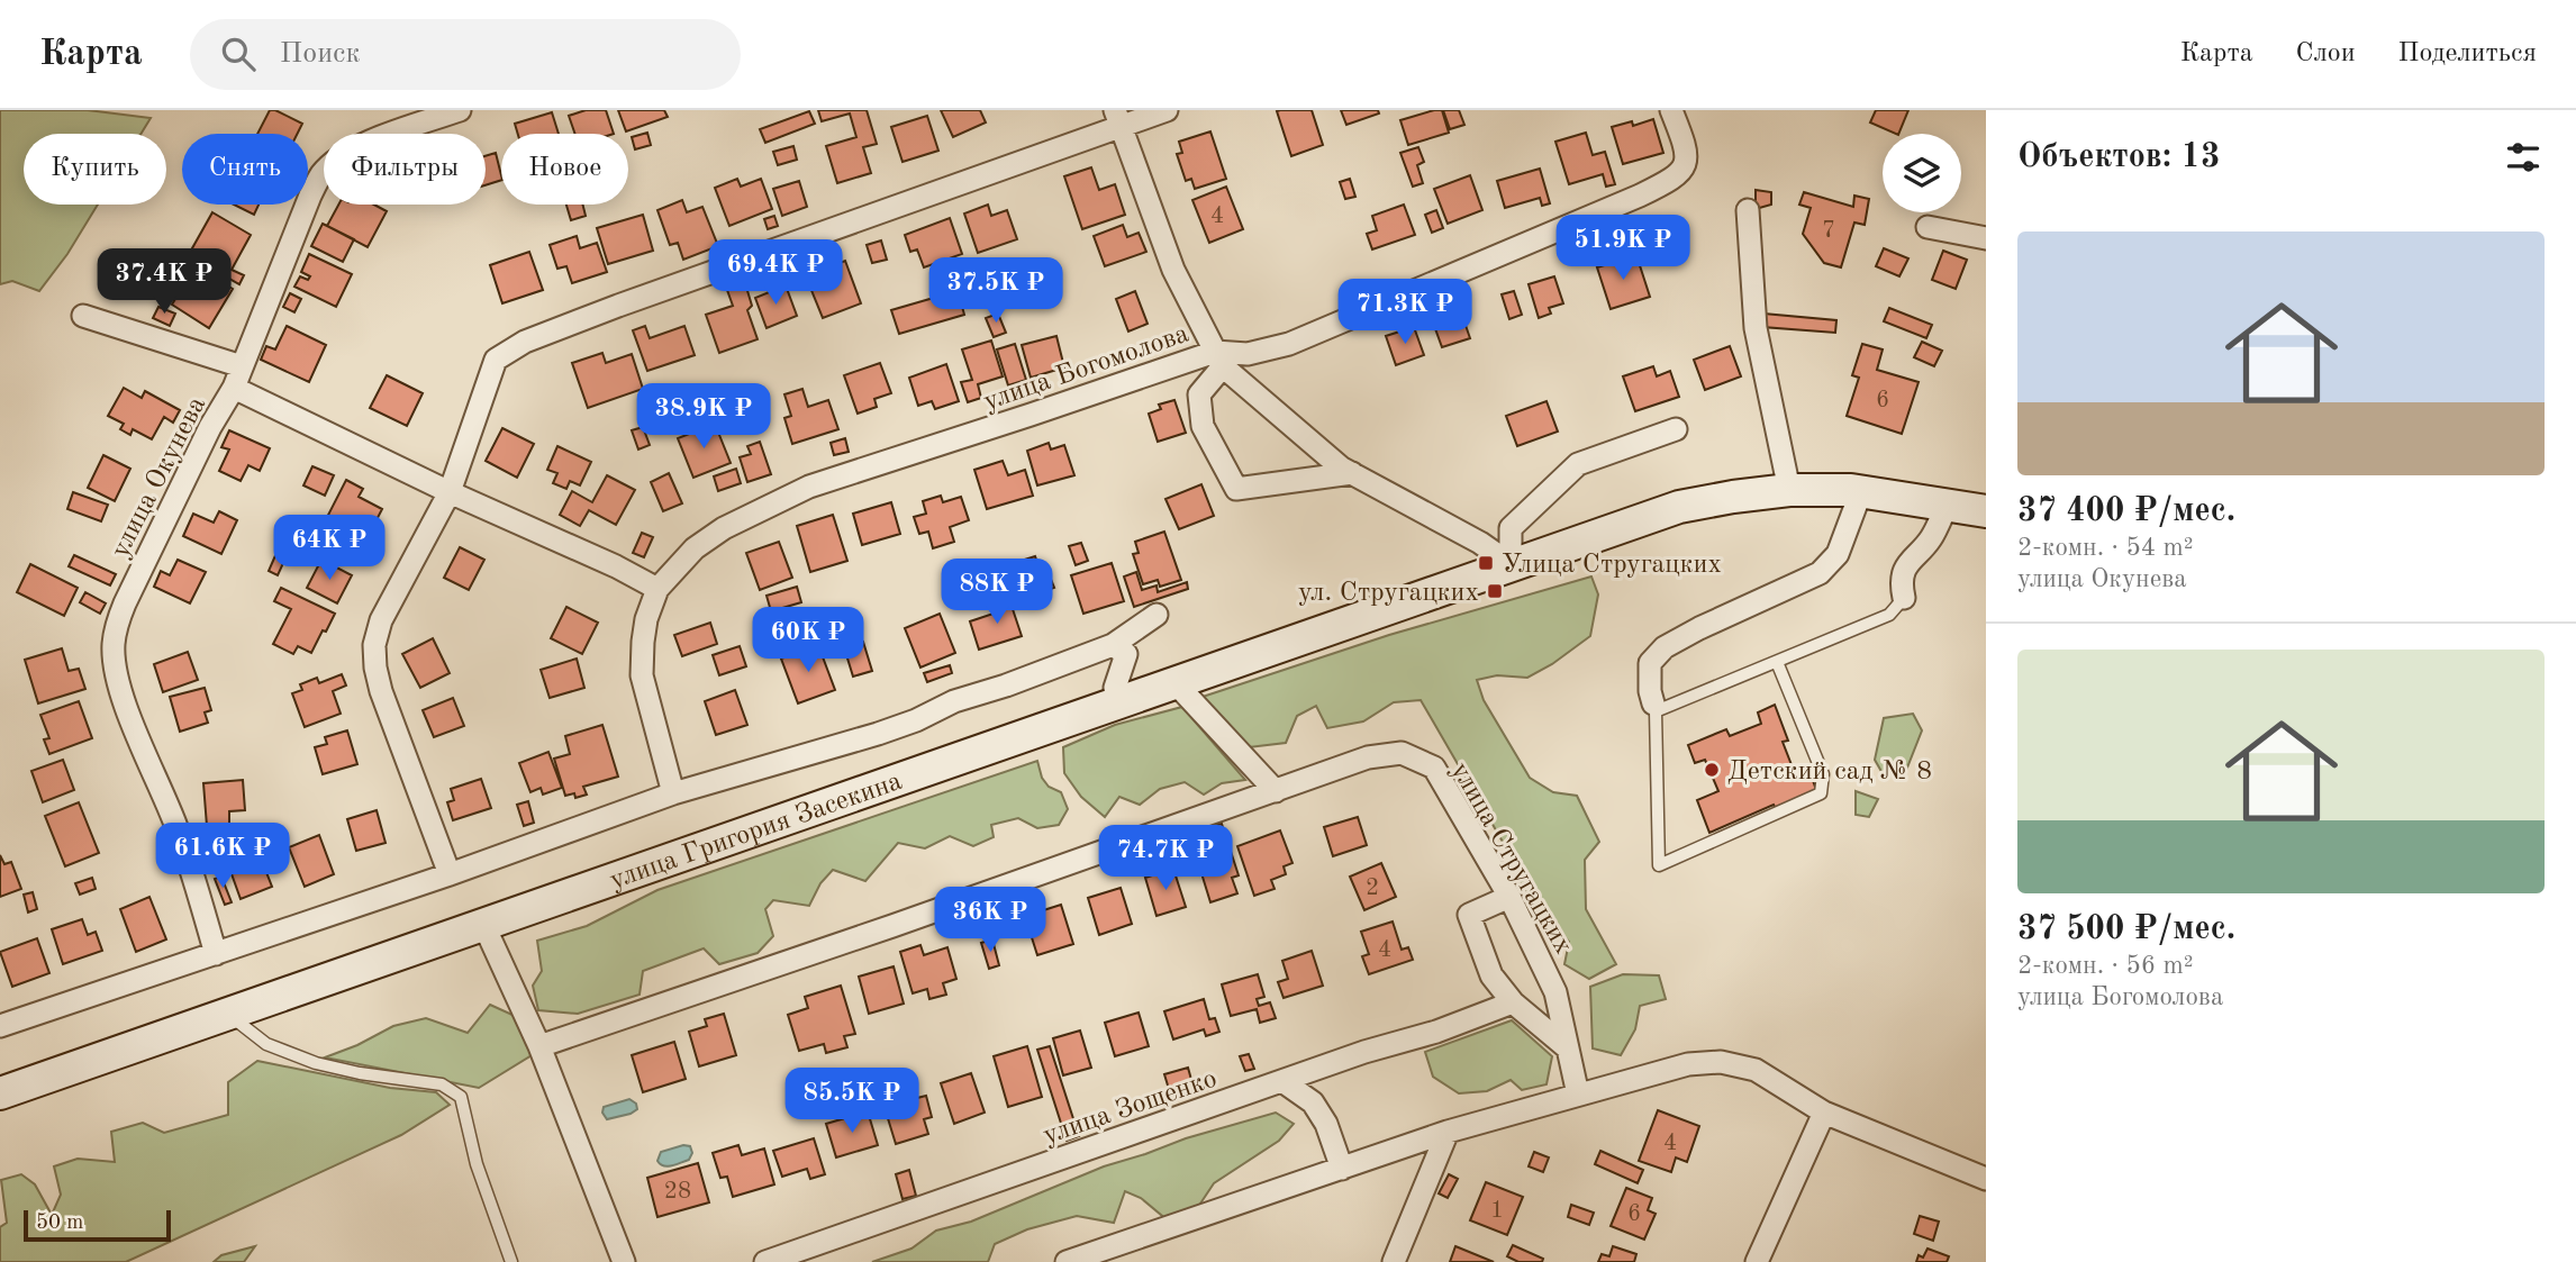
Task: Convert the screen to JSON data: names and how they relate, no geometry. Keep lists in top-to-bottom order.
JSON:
{
  "streets": {
    "main road": ["улица Григория Засекина"],
    "street": [
      "улица Богомолова",
      "улица Окунева",
      "улица Стругацких",
      "улица Зощенко"
    ]
  },
  "crossings": [
    ["улица Богомолова", "улица Григория Засекина"],
    ["улица Окунева", "улица Григория Засекина"]
  ],
  "places": {
    "transit": ["Улица Стругацких", "ул. Стругацких"],
    "other": ["Детский сад № 8"]
  },
  "house_numbers": [
    "4",
    "7",
    "6",
    "2",
    "4",
    "4",
    "28",
    "1",
    "6"
  ],
  "scale_bar": "50 m",
  "page": {
    "header": "Карта",
    "search": "Поиск",
    "nav": ["Карта", "Слои", "Поделиться"],
    "heading": "Объектов: 13",
    "chip": [
      "Купить",
      "Снять",
      "Фильтры",
      "Новое"
    ],
    "list": [
      {
        "name": "37 400 ₽/мес.",
        "note": "2-комн. · 54 m² · улица Окунева"
      },
      {
        "name": "37 500 ₽/мес.",
        "note": "2-комн. · 56 m² · улица Богомолова"
      }
    ],
    "price": [
      "51.9K ₽",
      "69.4K ₽",
      "37.4K ₽",
      "37.5K ₽",
      "71.3K ₽",
      "38.9K ₽",
      "64K ₽",
      "88K ₽",
      "60K ₽",
      "61.6K ₽",
      "74.7K ₽",
      "36K ₽",
      "85.5K ₽"
    ],
    "scale": "50 m"
  }
}
